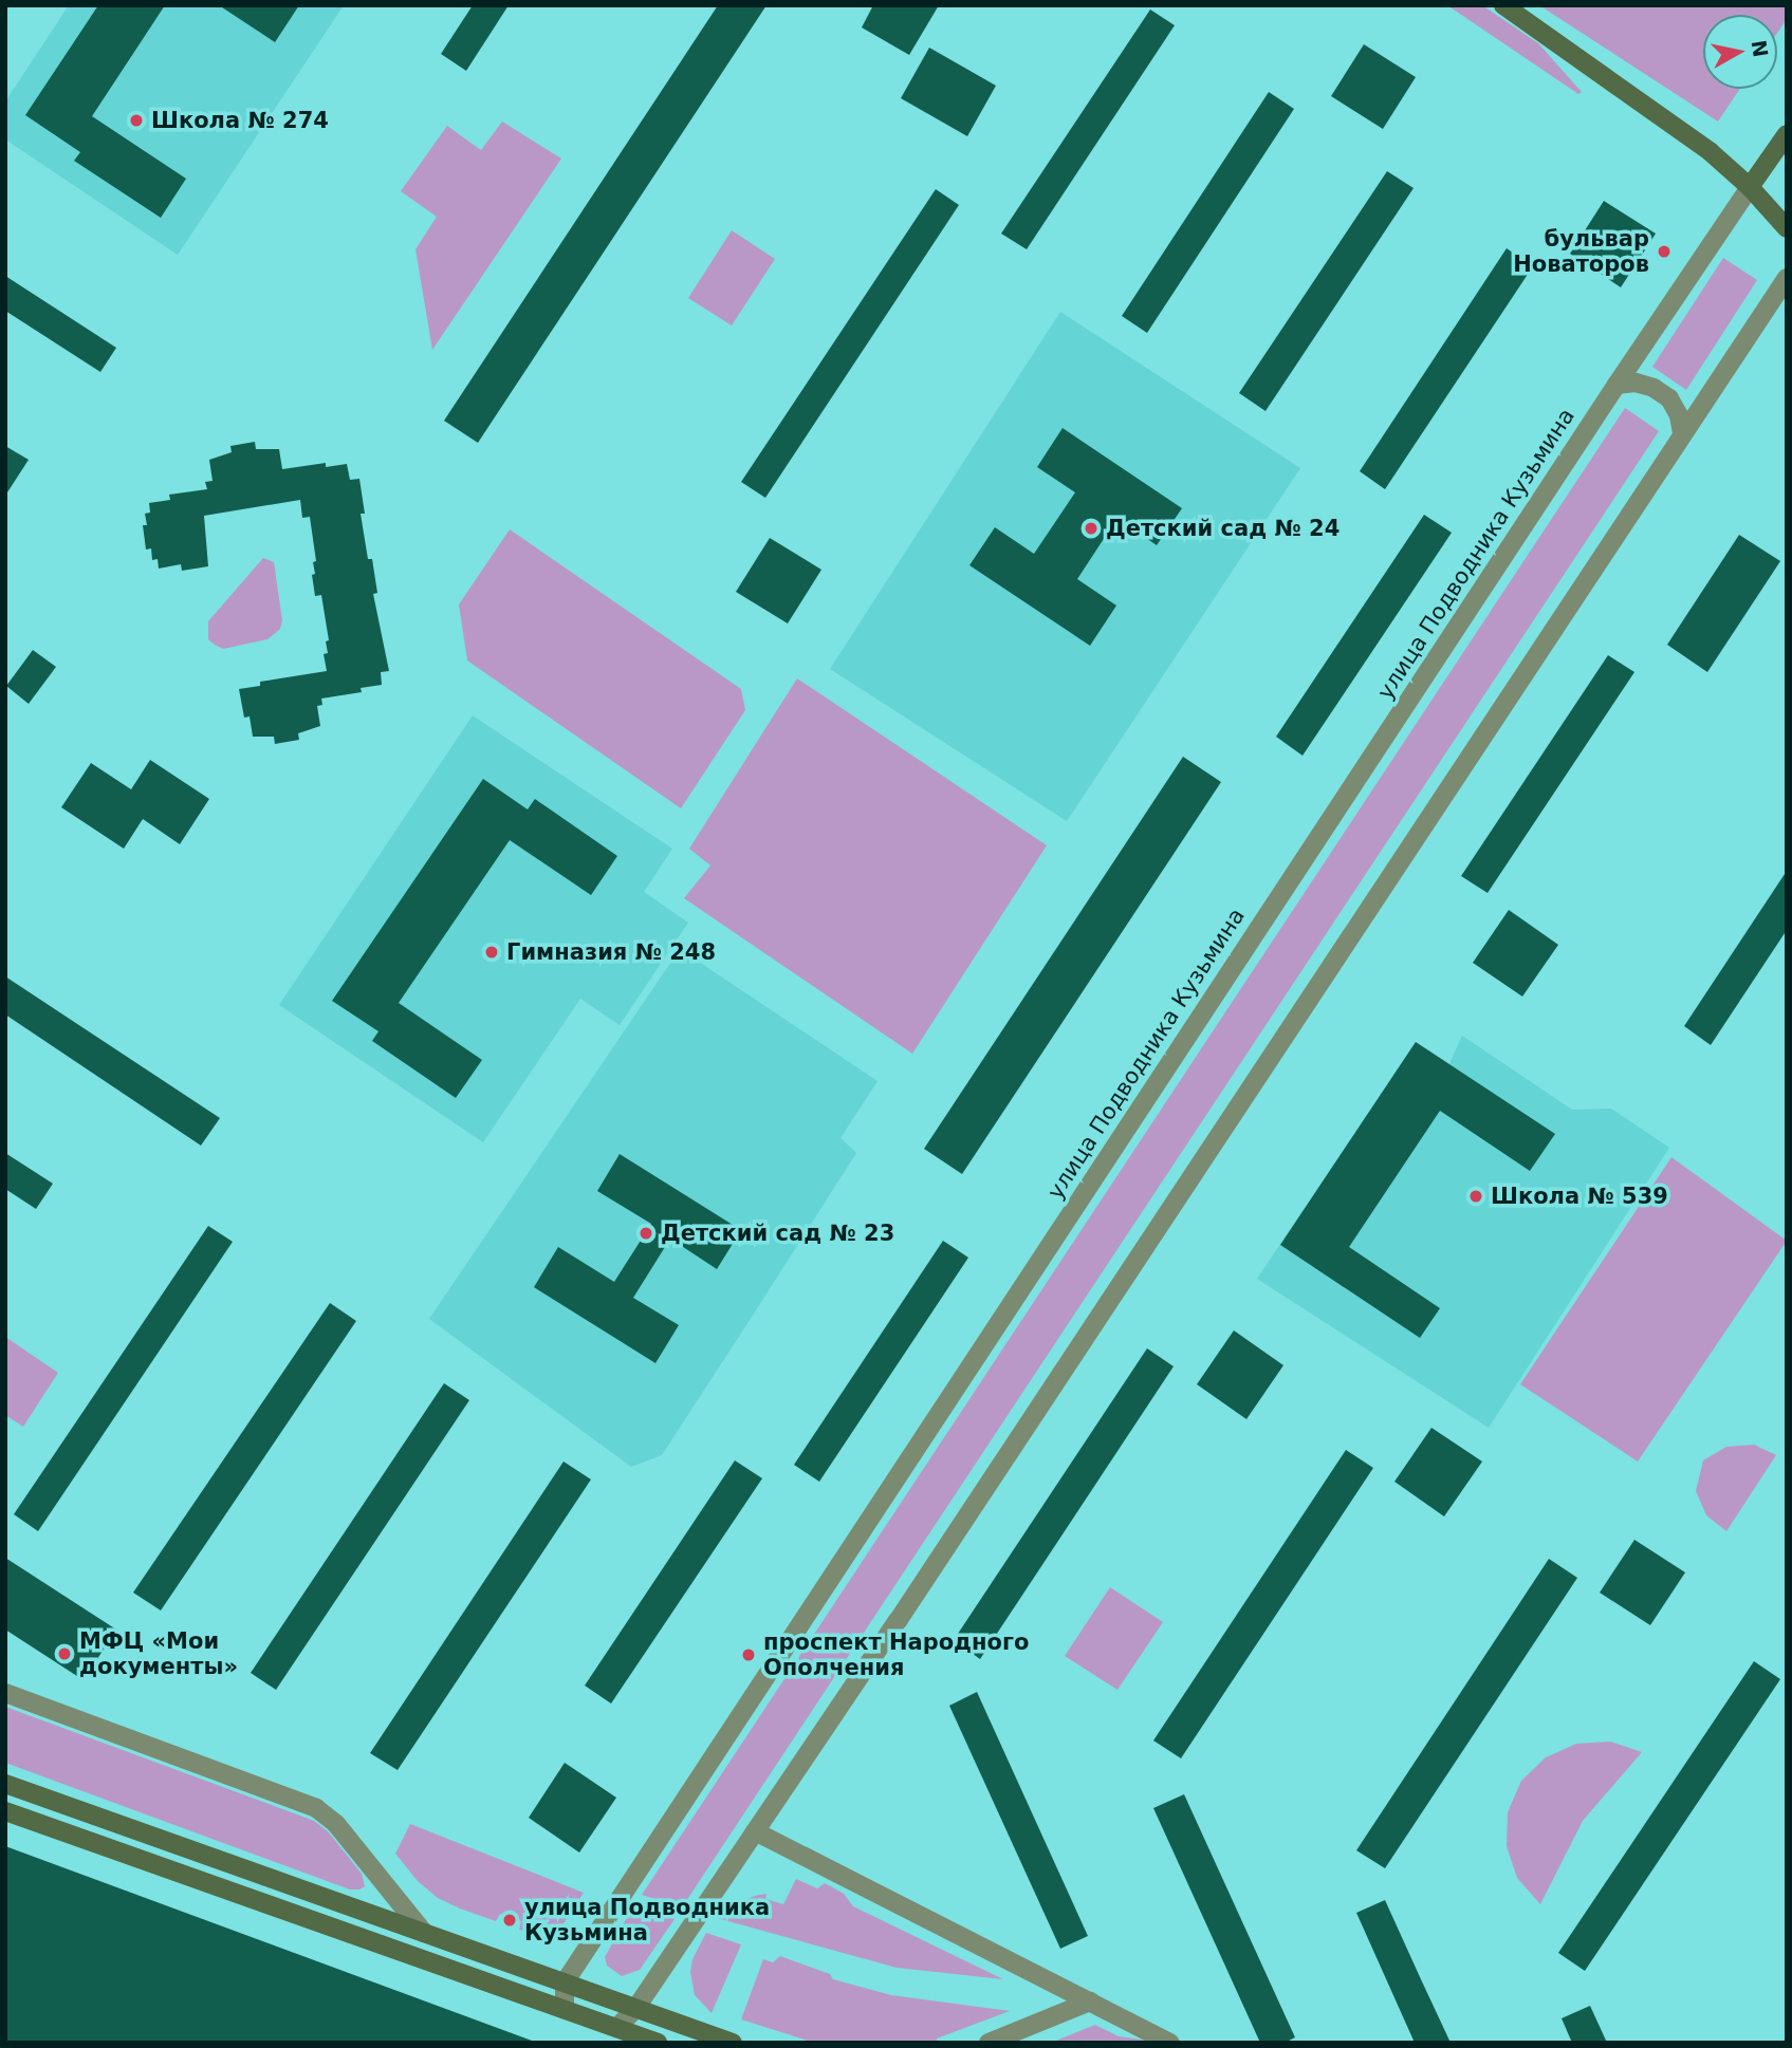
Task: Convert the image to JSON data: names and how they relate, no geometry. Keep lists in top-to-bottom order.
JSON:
{
  "streets": {
    "main road": ["улица Подводника Кузьмина"]
  },
  "places": [
    "Школа № 274",
    "бульвар Новаторов",
    "Детский сад № 24",
    "Гимназия № 248",
    "Школа № 539",
    "Детский сад № 23",
    "МФЦ «Мои документы»",
    "проспект Народного Ополчения",
    "улица Подводника Кузьмина"
  ],
  "north": "right"
}
